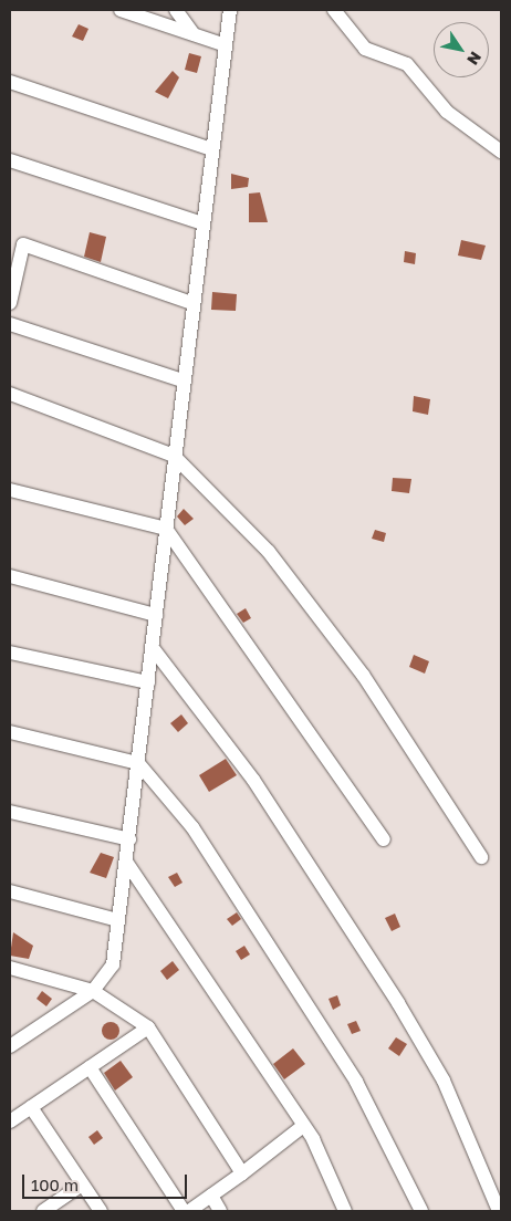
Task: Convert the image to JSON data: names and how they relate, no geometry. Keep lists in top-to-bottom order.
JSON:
{
  "scale_bar": "100 m",
  "north": "bottom right"
}
